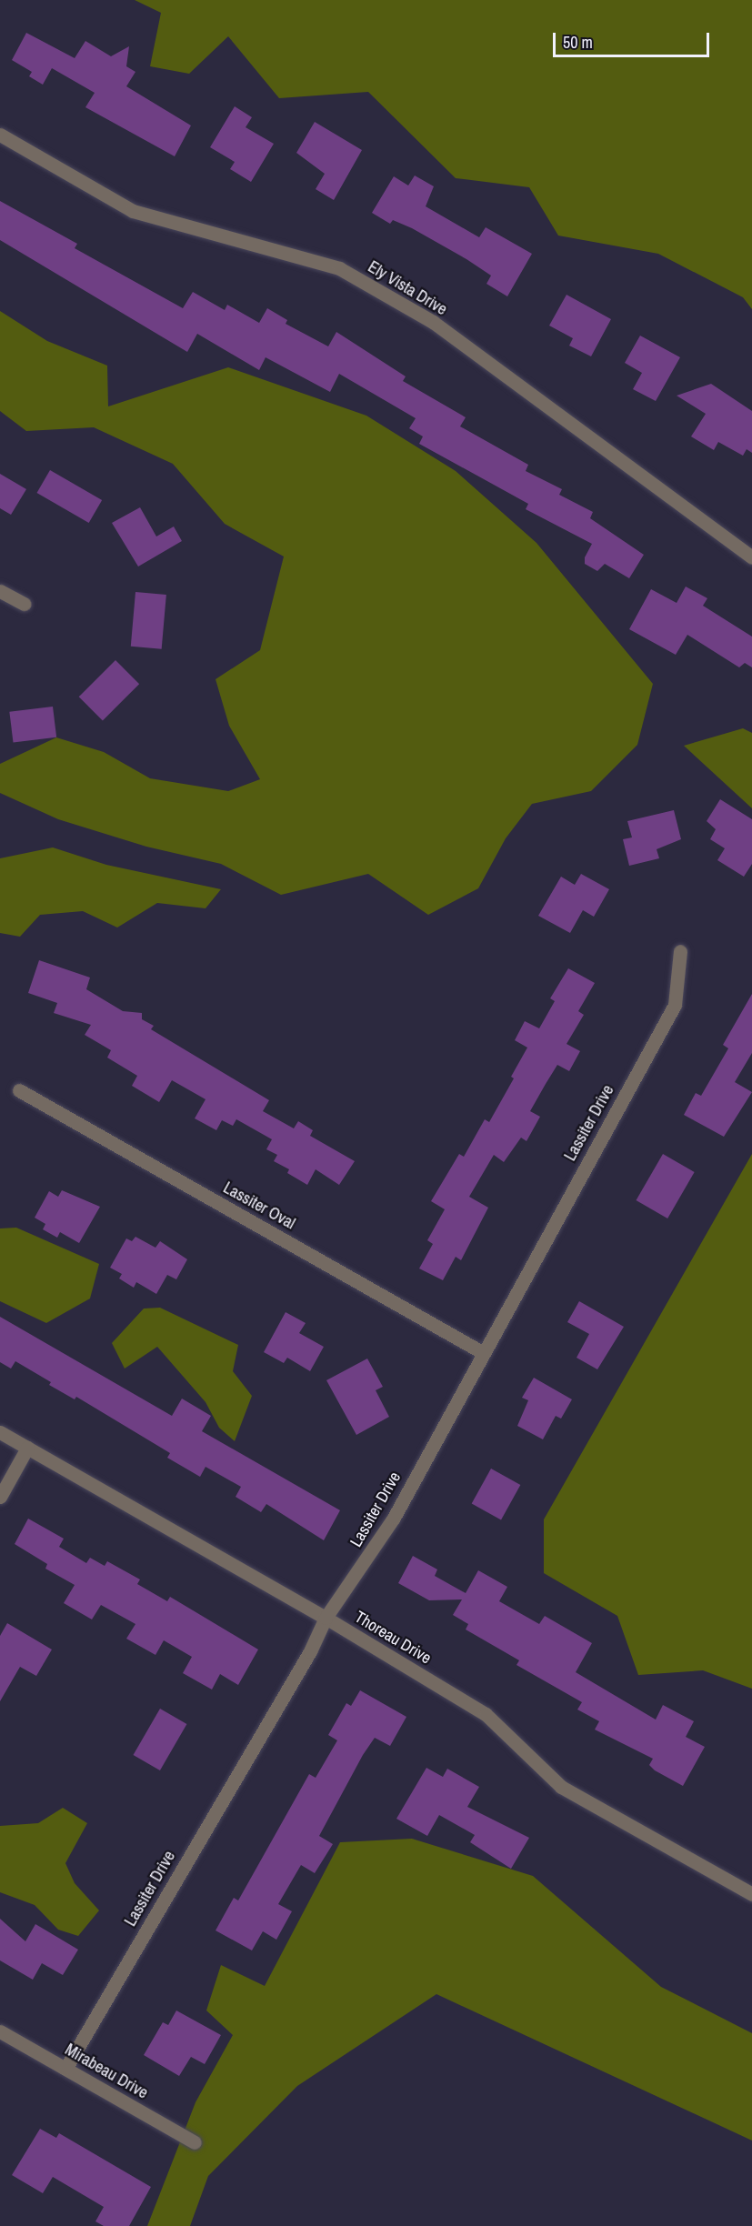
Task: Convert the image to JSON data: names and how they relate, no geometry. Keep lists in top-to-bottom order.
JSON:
{
  "streets": {
    "street": [
      "Ely Vista Drive",
      "Lassiter Drive",
      "Lassiter Oval",
      "Thoreau Drive",
      "Mirabeau Drive"
    ]
  },
  "crossings": [
    ["Lassiter Drive", "Lassiter Oval"],
    ["Lassiter Drive", "Thoreau Drive"],
    ["Lassiter Drive", "Mirabeau Drive"]
  ],
  "scale_bar": "50 m"
}
